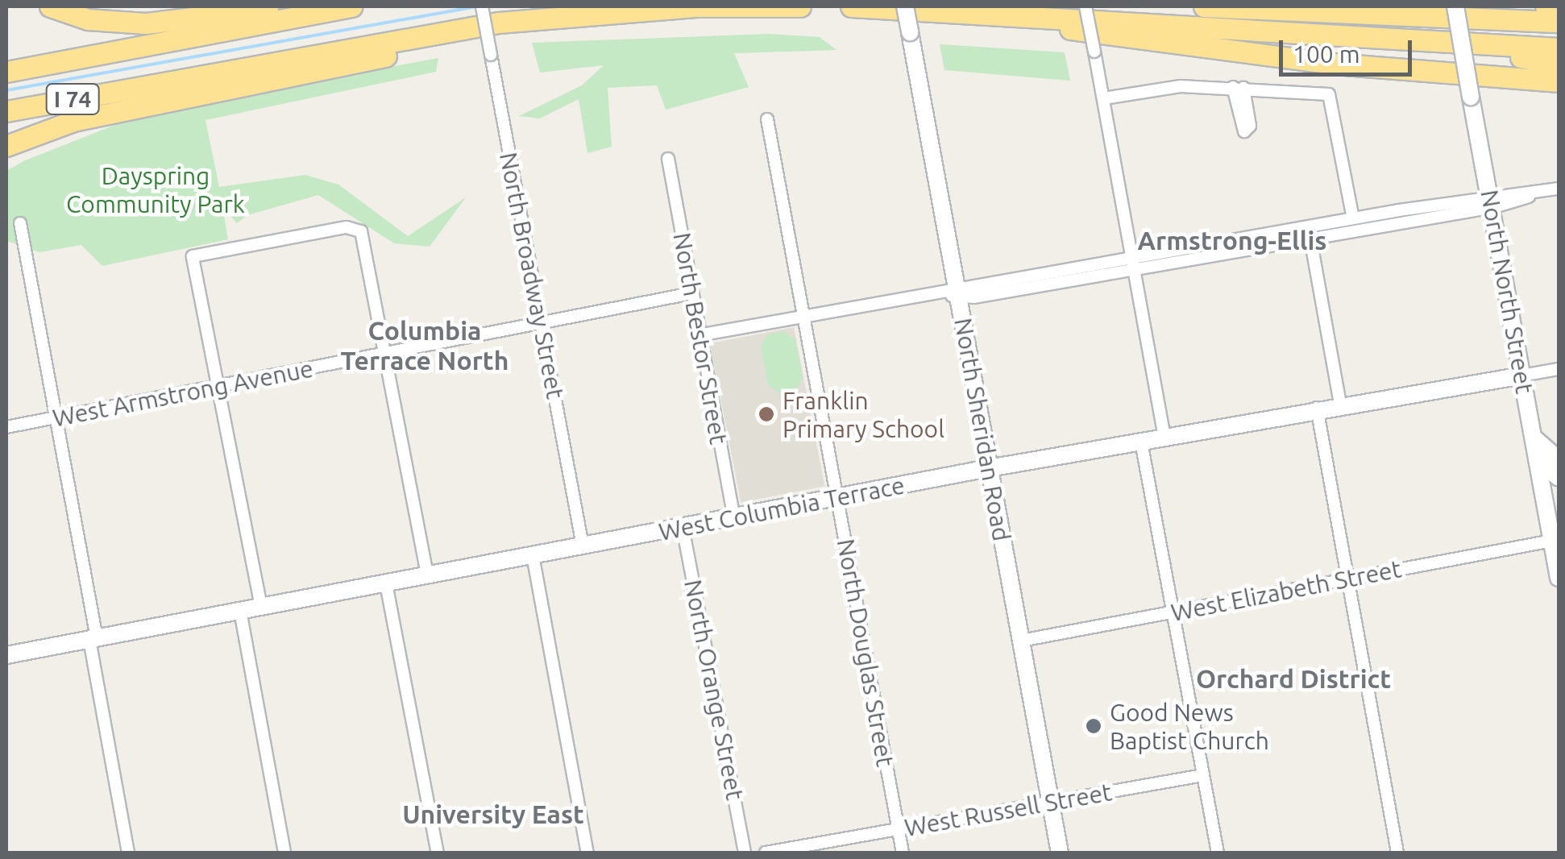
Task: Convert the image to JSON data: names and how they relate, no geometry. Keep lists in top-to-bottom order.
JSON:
{
  "streets": {
    "highway": ["I 74"],
    "street": [
      "North Broadway Street",
      "North North Street",
      "North Bestor Street",
      "West Armstrong Avenue",
      "North Sheridan Road",
      "West Columbia Terrace",
      "West Elizabeth Street",
      "North Douglas Street",
      "North Orange Street",
      "West Russell Street"
    ]
  },
  "crossings": [
    ["North Broadway Street", "West Armstrong Avenue"],
    ["North Broadway Street", "West Columbia Terrace"],
    ["North North Street", "West Columbia Terrace"],
    ["North North Street", "West Elizabeth Street"],
    ["North Bestor Street", "West Armstrong Avenue"],
    ["North Bestor Street", "West Columbia Terrace"],
    ["North Sheridan Road", "West Columbia Terrace"],
    ["North Sheridan Road", "West Elizabeth Street"],
    ["North Sheridan Road", "West Russell Street"],
    ["West Columbia Terrace", "North Douglas Street"],
    ["West Columbia Terrace", "North Orange Street"],
    ["North Douglas Street", "West Russell Street"]
  ],
  "districts": [
    "Armstrong-Ellis",
    "Columbia Terrace North",
    "Orchard District",
    "University East"
  ],
  "parks": ["Dayspring Community Park"],
  "places": ["Franklin Primary School", "Good News Baptist Church"],
  "scale_bar": "100 m"
}
